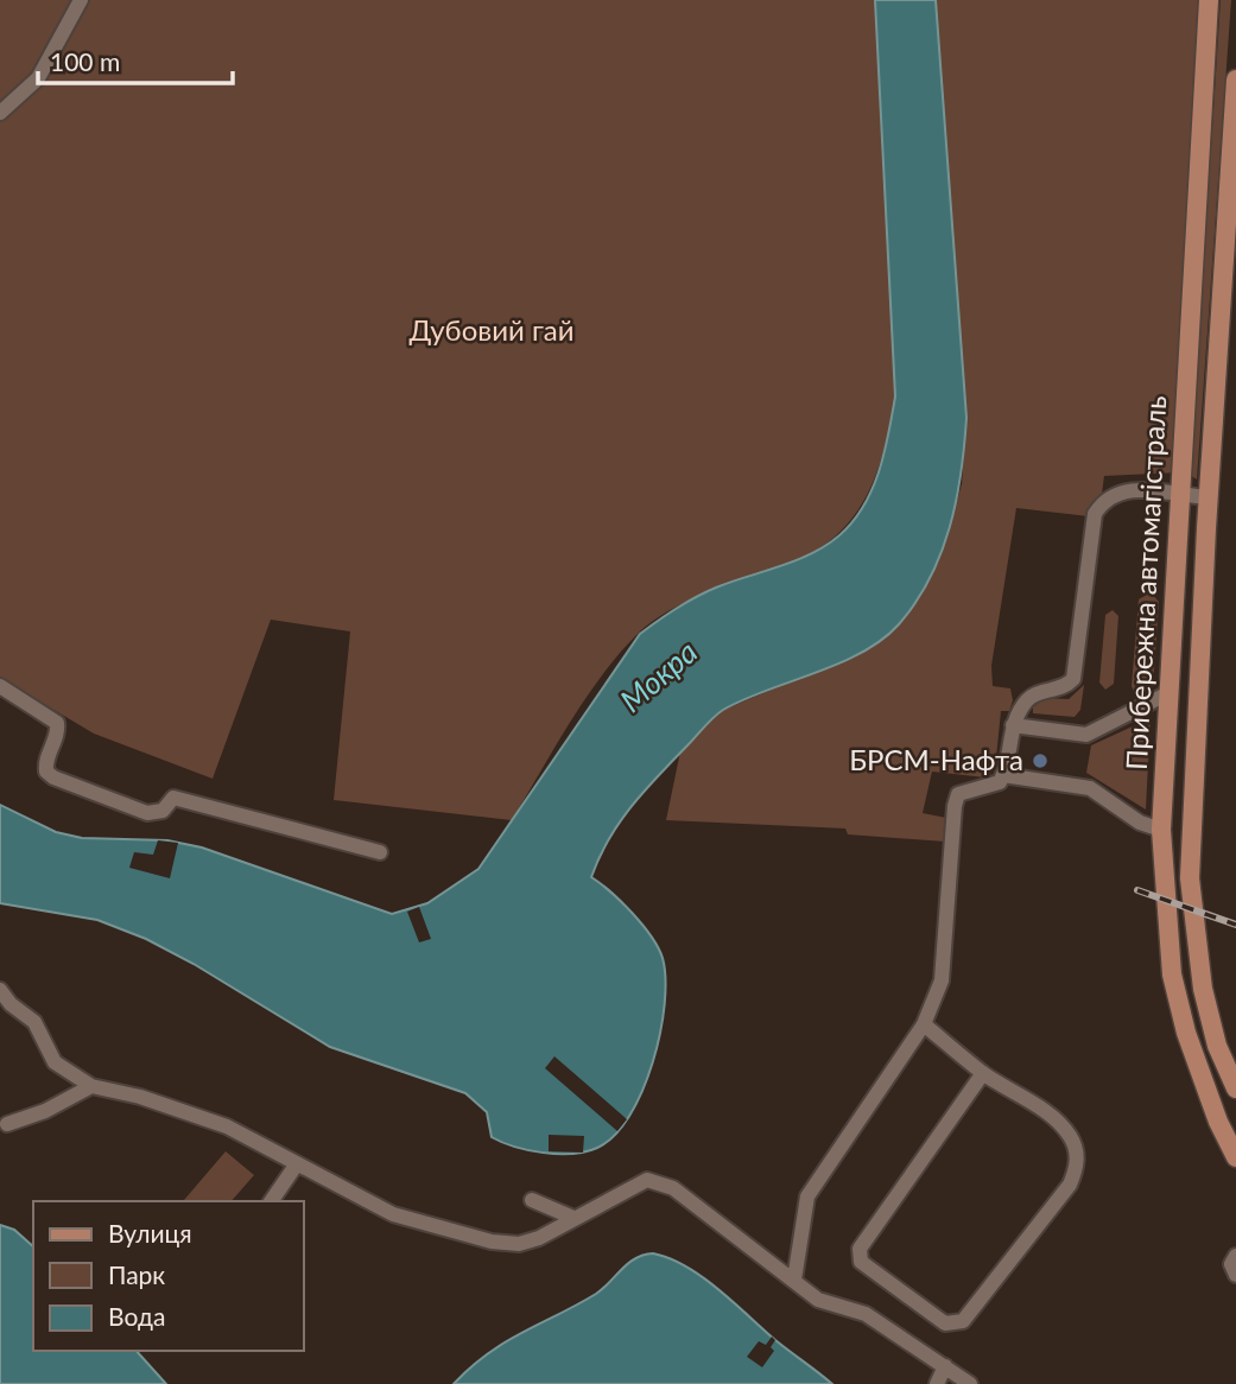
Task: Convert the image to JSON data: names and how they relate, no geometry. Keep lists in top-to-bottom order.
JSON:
{
  "streets": {
    "main road": ["Прибережна автомагістраль"]
  },
  "water": ["Мокра"],
  "parks": ["Дубовий гай"],
  "places": ["БРСМ-Нафта"],
  "legend": ["Вулиця", "Парк", "Вода"],
  "scale_bar": "100 m"
}
